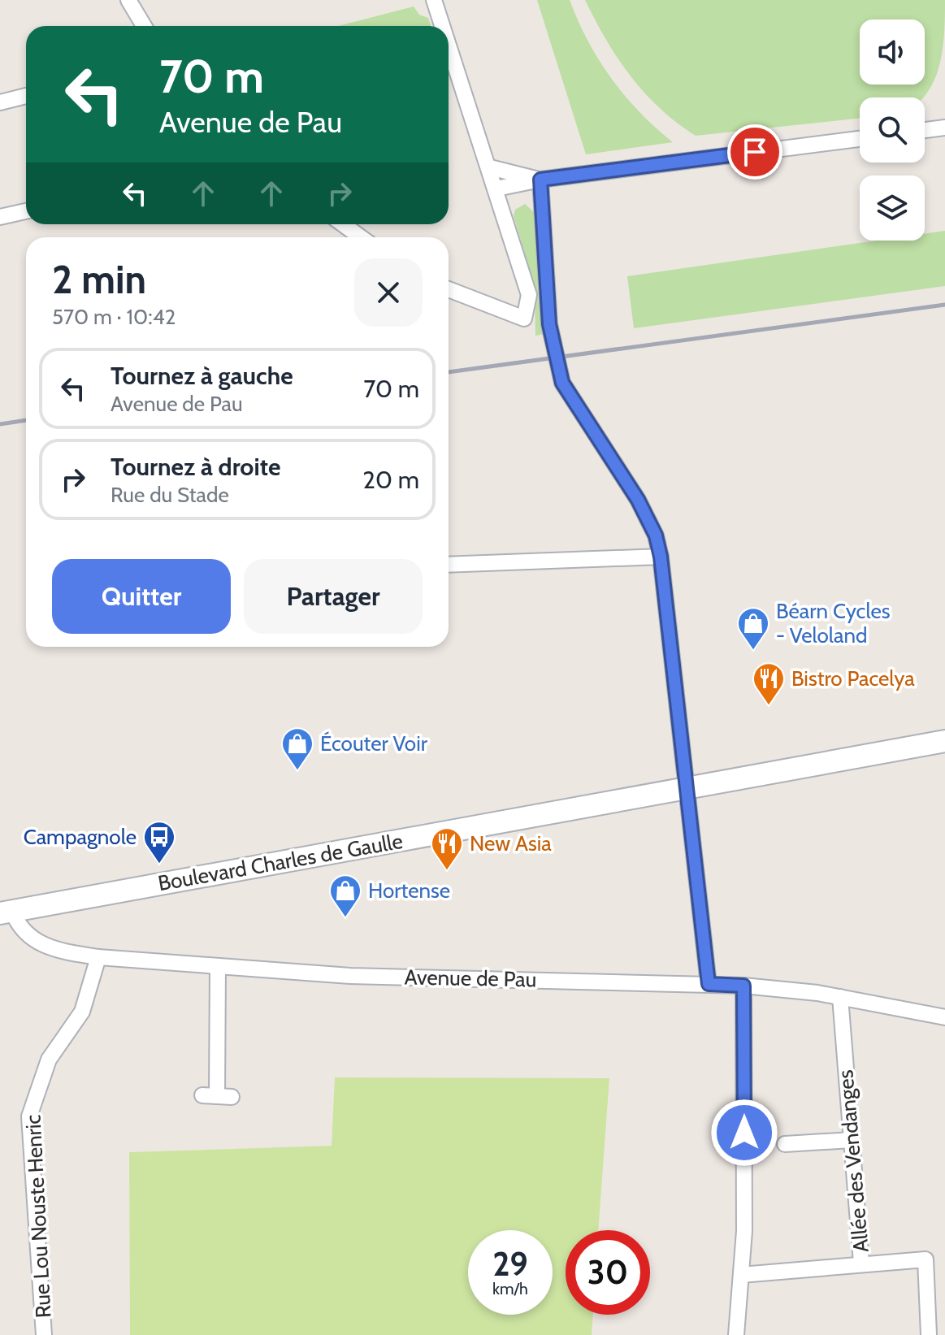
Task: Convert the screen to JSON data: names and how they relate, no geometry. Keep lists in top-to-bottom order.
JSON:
{
  "streets": {
    "main road": ["Boulevard Charles de Gaulle"],
    "street": ["Avenue de Pau", "Allée des Vendanges", "Rue Lou Nouste Henric"]
  },
  "crossings": [
    ["Boulevard Charles de Gaulle", "Avenue de Pau"],
    ["Avenue de Pau", "Allée des Vendanges"],
    ["Avenue de Pau", "Rue Lou Nouste Henric"]
  ],
  "places": {
    "shop": ["Béarn Cycles - Veloland", "Écouter Voir", "Hortense"],
    "restaurant": ["Bistro Pacelya", "New Asia"],
    "bus stop": ["Campagnole"]
  },
  "page": {
    "turn": ["70 m", "Avenue de Pau"],
    "heading": ["2 min", "570 m · 10:42"],
    "list": [
      {
        "name": "Tournez à gauche",
        "note": "Avenue de Pau",
        "value": "70 m"
      },
      {
        "name": "Tournez à droite",
        "note": "Rue du Stade",
        "value": "20 m"
      }
    ],
    "buttons": ["Quitter", "Partager"],
    "speed": "29 km/h",
    "limit": "30"
  }
}
